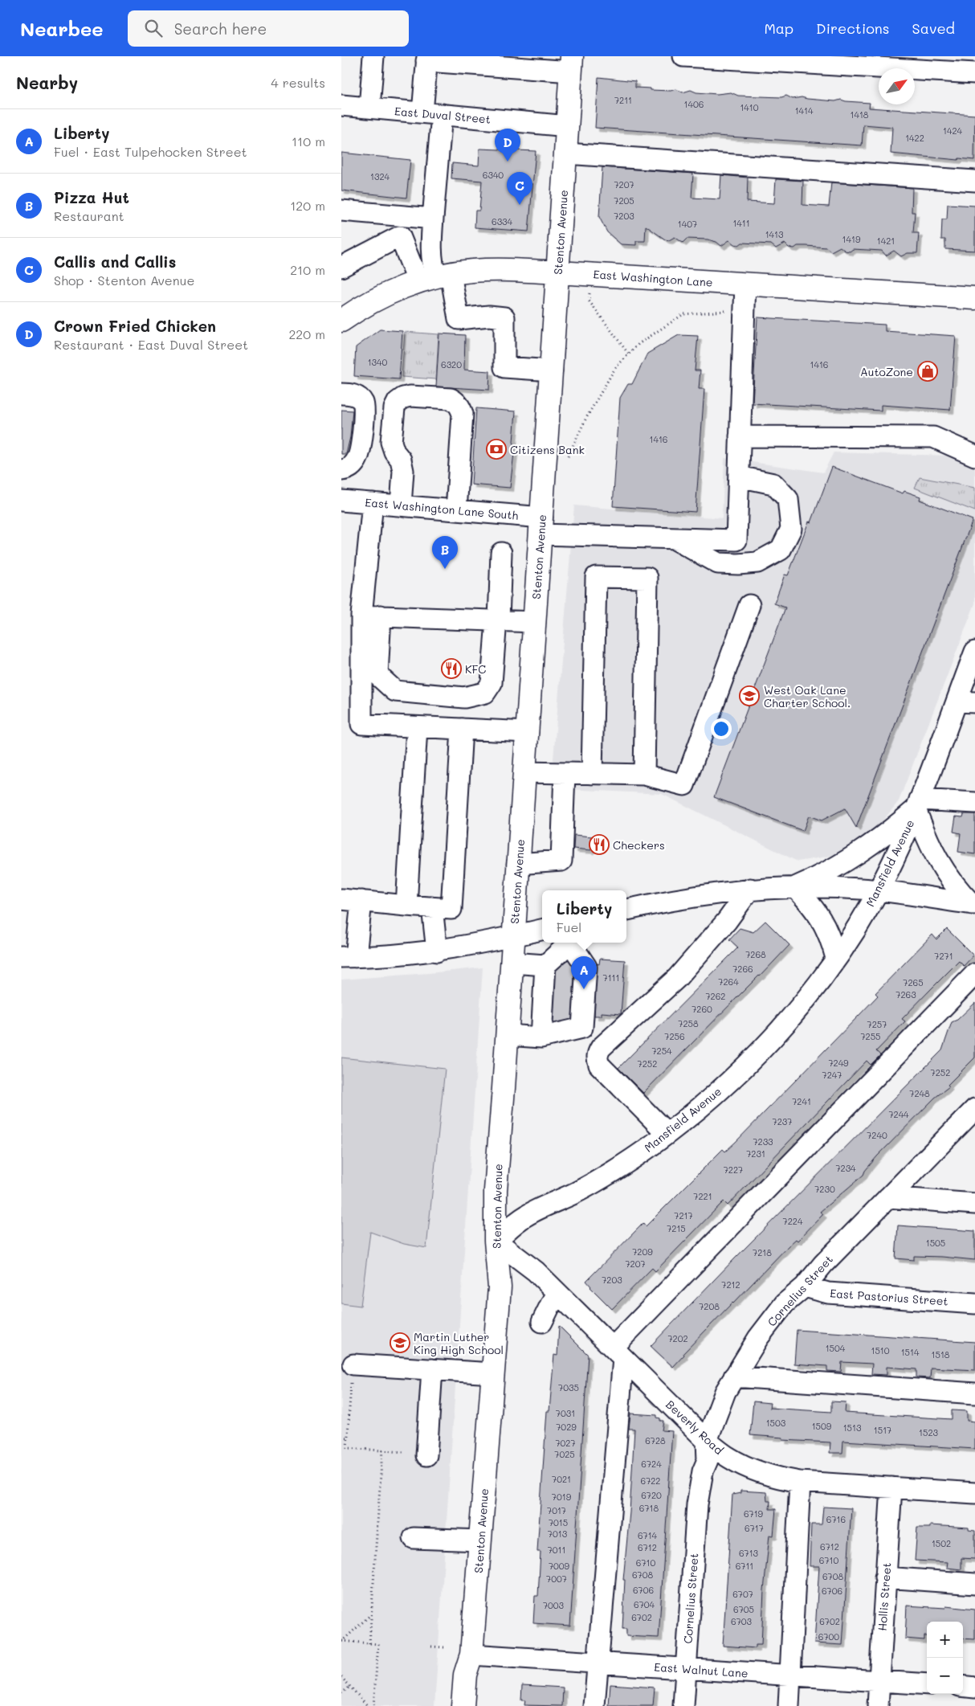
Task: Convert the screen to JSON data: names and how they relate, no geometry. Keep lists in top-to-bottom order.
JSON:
{
  "streets": {
    "main road": ["Stenton Avenue", "East Washington Lane"],
    "street": [
      "East Duval Street",
      "East Washington Lane South",
      "Mansfield Avenue",
      "Cornelius Street",
      "East Pastorius Street",
      "Beverly Road",
      "Hollis Street",
      "East Walnut Lane"
    ]
  },
  "crossings": [
    ["East Duval Street", "Stenton Avenue"],
    ["Stenton Avenue", "East Washington Lane"],
    ["Stenton Avenue", "East Washington Lane South"],
    ["Stenton Avenue", "Mansfield Avenue"],
    ["Stenton Avenue", "Beverly Road"],
    ["Stenton Avenue", "East Walnut Lane"],
    ["Mansfield Avenue", "Beverly Road"],
    ["Cornelius Street", "East Pastorius Street"],
    ["Cornelius Street", "Beverly Road"],
    ["Cornelius Street", "East Walnut Lane"],
    ["Beverly Road", "Hollis Street"],
    ["Hollis Street", "East Walnut Lane"]
  ],
  "places": {
    "shop": ["AutoZone"],
    "bank": ["Citizens Bank"],
    "restaurant": ["KFC", "Checkers"],
    "school or university": ["West Oak Lane Charter School.", "Martin Luther King High School"]
  },
  "house_numbers": [
    "7211",
    "1406",
    "1410",
    "1414",
    "1418",
    "1424",
    "1422",
    "6340",
    "1324",
    "7207",
    "7205",
    "7203",
    "6334",
    "1411",
    "1407",
    "1413",
    "1419",
    "1421",
    "1340",
    "6320",
    "1416",
    "1416",
    "7268",
    "7271",
    "7266",
    "7111",
    "7264",
    "7265",
    "7263",
    "7262",
    "7260",
    "7258",
    "7257",
    "7256",
    "7255",
    "7254",
    "7249",
    "7252",
    "7252",
    "7247",
    "7248",
    "7241",
    "7244",
    "7237",
    "7240",
    "7233",
    "7231",
    "7234",
    "7227",
    "7230",
    "7221",
    "7217",
    "7224",
    "7215",
    "1505",
    "7209",
    "7218",
    "7207",
    "7203",
    "7212",
    "7208",
    "7202",
    "1504",
    "1510",
    "1514",
    "1518",
    "7035",
    "7031",
    "1503",
    "1509",
    "7029",
    "1513",
    "1517",
    "1523",
    "6728",
    "7027",
    "7025",
    "6724",
    "7021",
    "6722",
    "6720",
    "7019",
    "6718",
    "7017",
    "6719",
    "6716",
    "7015",
    "6717",
    "7013",
    "6714",
    "1502",
    "6712",
    "6712",
    "7011",
    "6713",
    "6710",
    "6710",
    "7009",
    "6711",
    "6708",
    "6708",
    "7007",
    "6706",
    "6706",
    "6707",
    "6704",
    "7003",
    "6705",
    "6702",
    "6703",
    "6702",
    "6700"
  ],
  "north": "top right",
  "page": {
    "header": "Nearbee",
    "search": "Search here",
    "nav": ["Map", "Directions", "Saved"],
    "heading": ["Nearby", "4 results"],
    "list": [
      {
        "mark": "A",
        "name": "Liberty",
        "note": "Fuel · East Tulpehocken Street",
        "value": "110 m"
      },
      {
        "mark": "B",
        "name": "Pizza Hut",
        "note": "Restaurant",
        "value": "120 m"
      },
      {
        "mark": "C",
        "name": "Callis and Callis",
        "note": "Shop · Stenton Avenue",
        "value": "210 m"
      },
      {
        "mark": "D",
        "name": "Crown Fried Chicken",
        "note": "Restaurant · East Duval Street",
        "value": "220 m"
      }
    ],
    "pins": [
      "D",
      "C",
      "B",
      "A"
    ],
    "popup": ["Liberty", "Fuel"],
    "map_buttons": ["+", "−"]
  }
}
